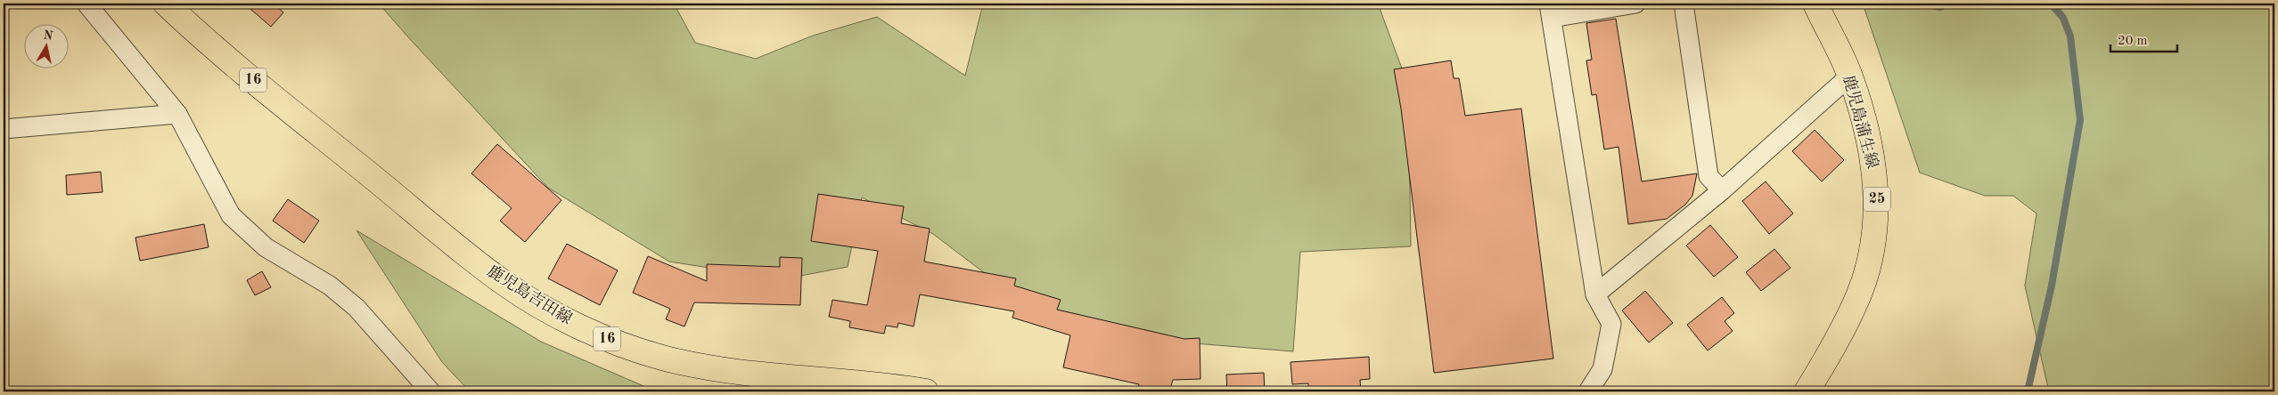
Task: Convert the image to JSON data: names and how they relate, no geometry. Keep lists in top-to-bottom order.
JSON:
{
  "streets": {
    "main road": [
      "16",
      "鹿児島蒲生線",
      "25",
      "鹿児島吉田線"
    ]
  },
  "scale_bar": "20 m",
  "north": "top"
}
